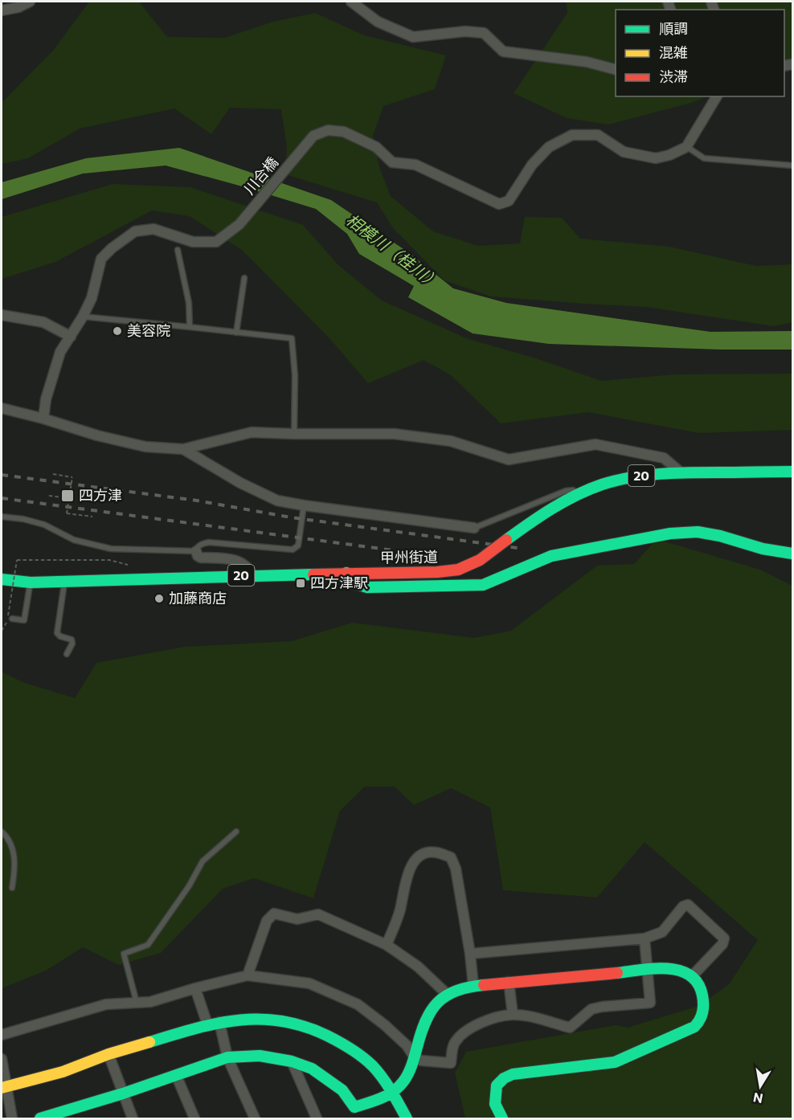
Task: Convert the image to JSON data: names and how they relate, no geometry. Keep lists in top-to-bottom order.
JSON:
{
  "streets": {
    "main road": ["20", "甲州街道"],
    "street": ["川合橋"]
  },
  "water": ["相模川（桂川）"],
  "places": {
    "other": ["美容院", "加藤商店"],
    "transit": ["四方津", "四方津駅"]
  },
  "legend": ["順調", "混雑", "渋滞"],
  "north": "bottom"
}
